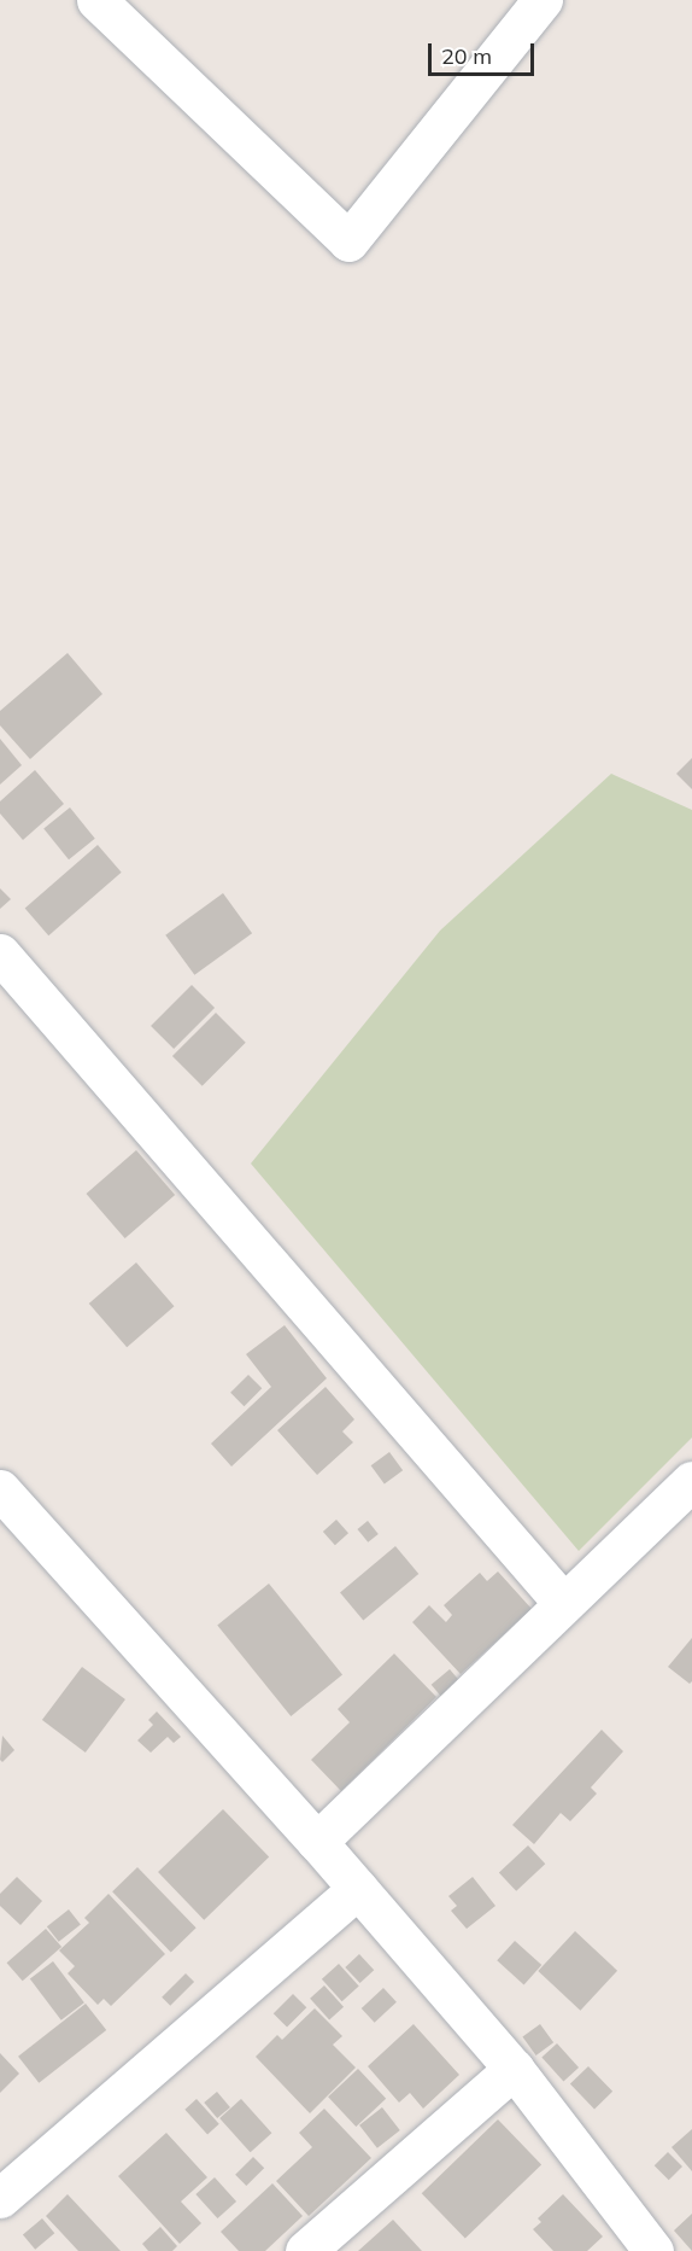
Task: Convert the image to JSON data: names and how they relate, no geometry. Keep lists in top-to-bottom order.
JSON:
{
  "scale_bar": "20 m"
}
